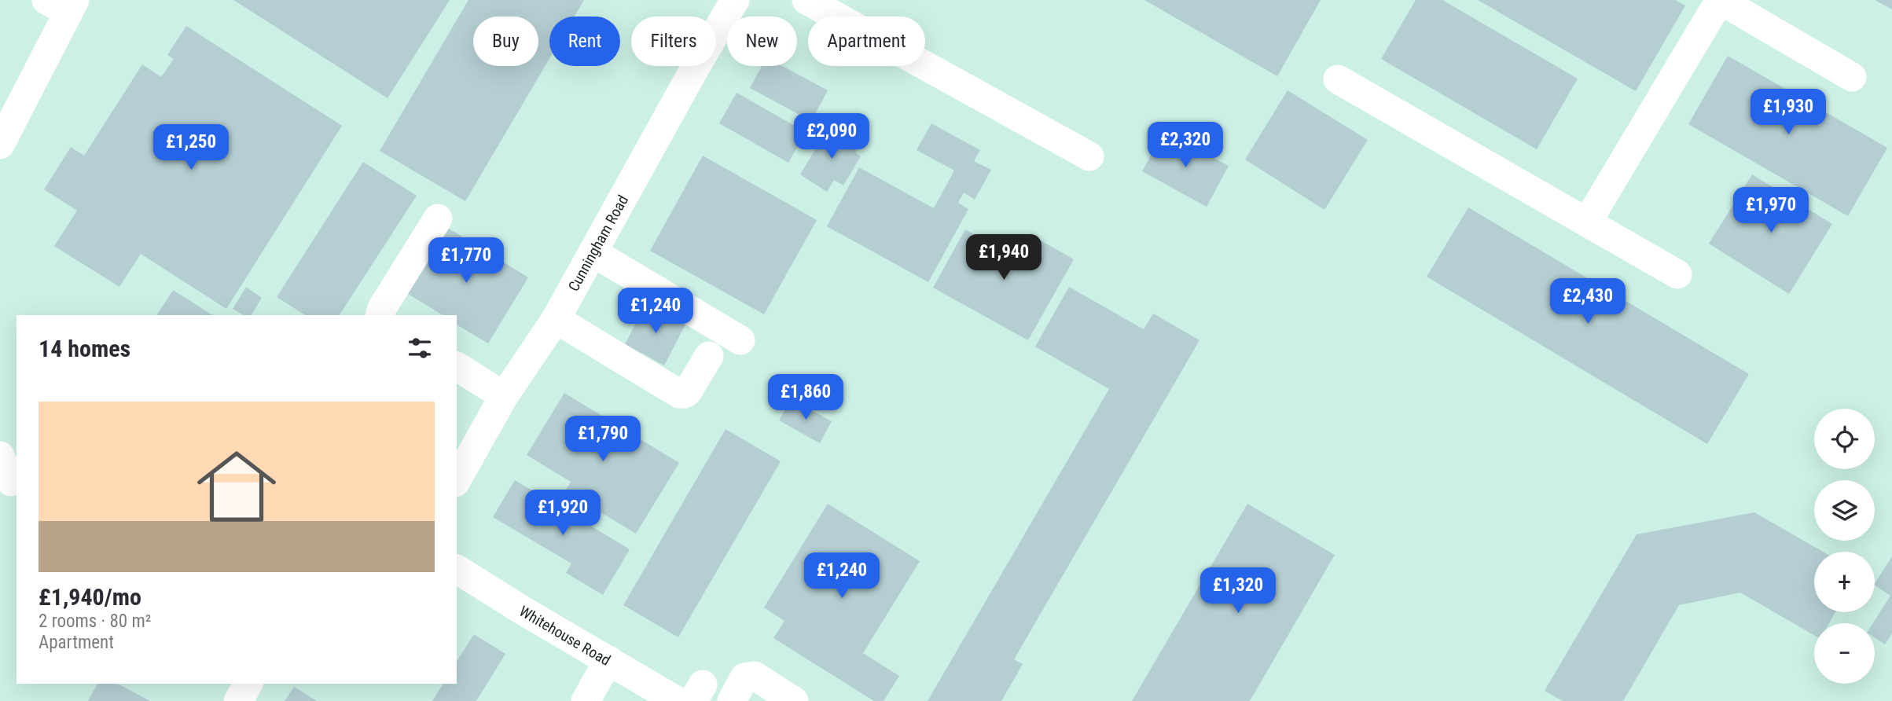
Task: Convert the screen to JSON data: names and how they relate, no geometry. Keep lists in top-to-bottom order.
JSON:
{
  "streets": {
    "street": ["Cunningham Road", "Whitehouse Road"]
  },
  "page": {
    "chip": [
      "Buy",
      "Rent",
      "Filters",
      "New",
      "Apartment"
    ],
    "price": [
      "£1,930",
      "£2,090",
      "£2,320",
      "£1,250",
      "£1,970",
      "£1,940",
      "£1,770",
      "£2,430",
      "£1,240",
      "£1,860",
      "£1,790",
      "£1,920",
      "£1,240",
      "£1,320"
    ],
    "heading": "14 homes",
    "list": [
      {
        "name": "£1,940/mo",
        "note": "2 rooms · 80 m² · Apartment"
      }
    ],
    "map_buttons": ["+", "−"]
  }
}
